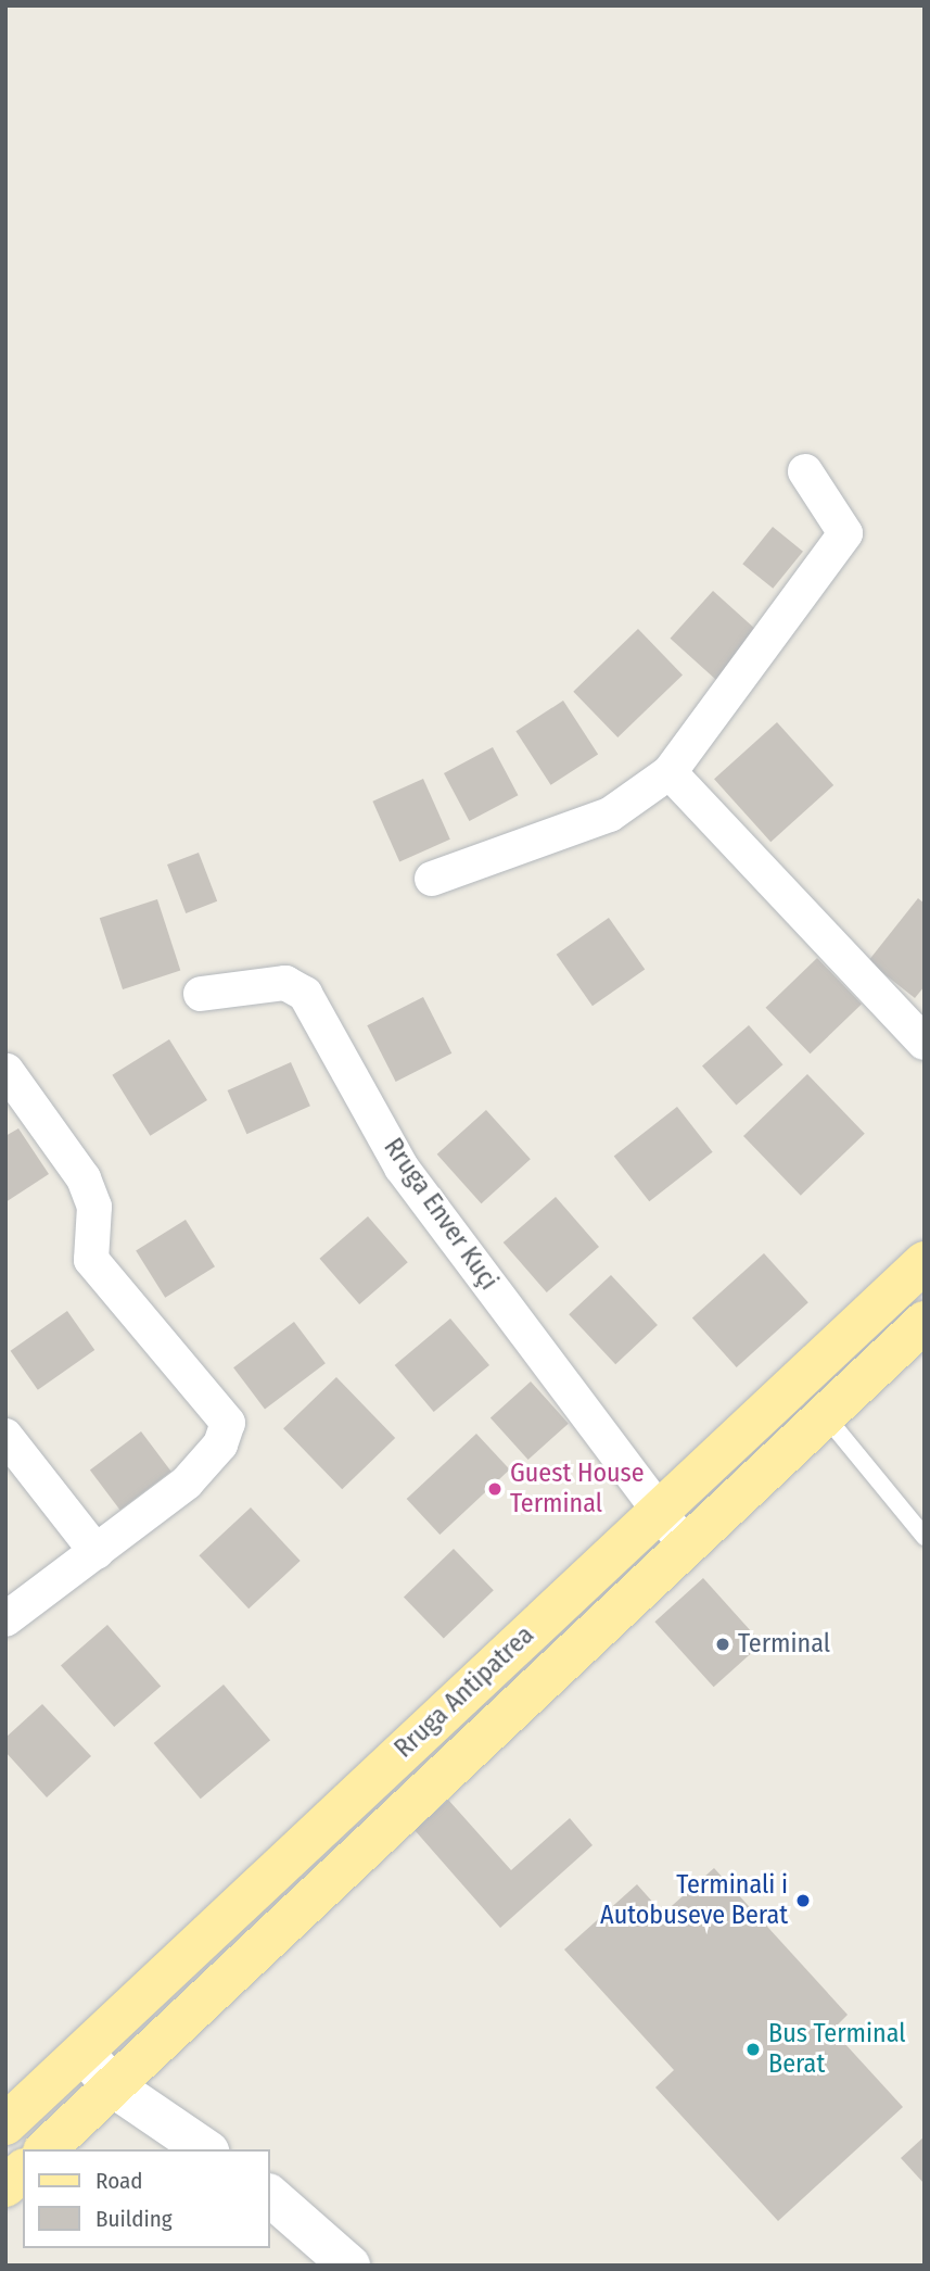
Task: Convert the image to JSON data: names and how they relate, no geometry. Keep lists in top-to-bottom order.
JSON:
{
  "streets": {
    "main road": ["Rruga Antipatrea"],
    "street": ["Rruga Enver Kuçi"]
  },
  "crossings": [
    ["Rruga Enver Kuçi", "Rruga Antipatrea"]
  ],
  "places": [
    "Guest House Terminal",
    "Terminal",
    "Terminali i Autobuseve Berat",
    "Bus Terminal Berat"
  ],
  "legend": ["Road", "Building"]
}
